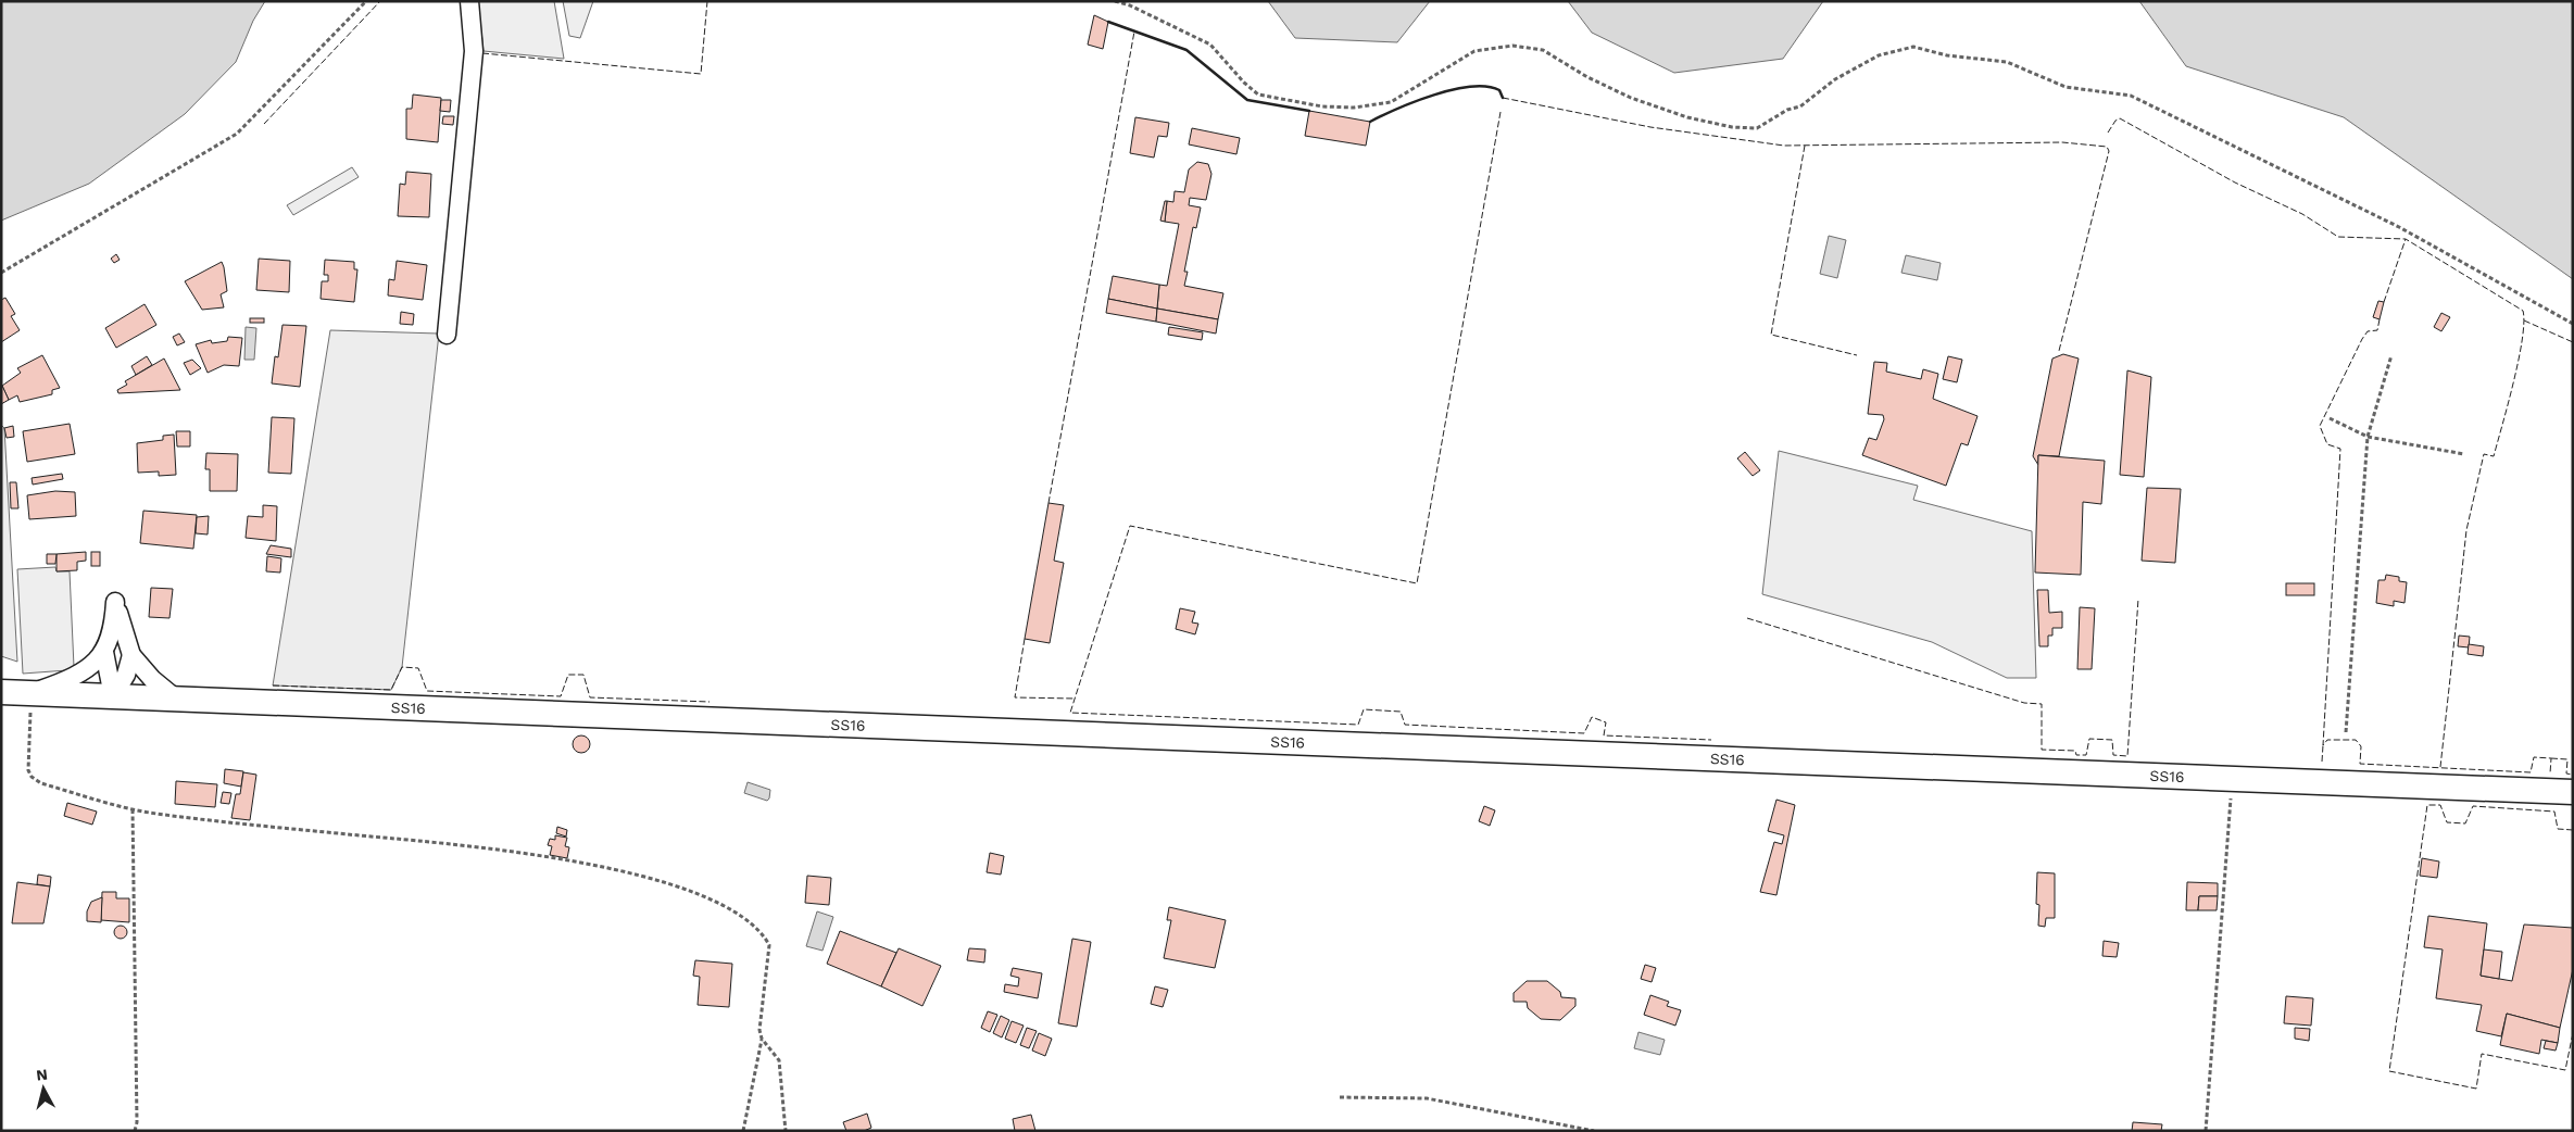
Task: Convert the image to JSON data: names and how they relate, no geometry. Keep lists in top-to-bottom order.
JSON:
{
  "streets": {
    "main road": ["SS16"]
  },
  "north": "top"
}
